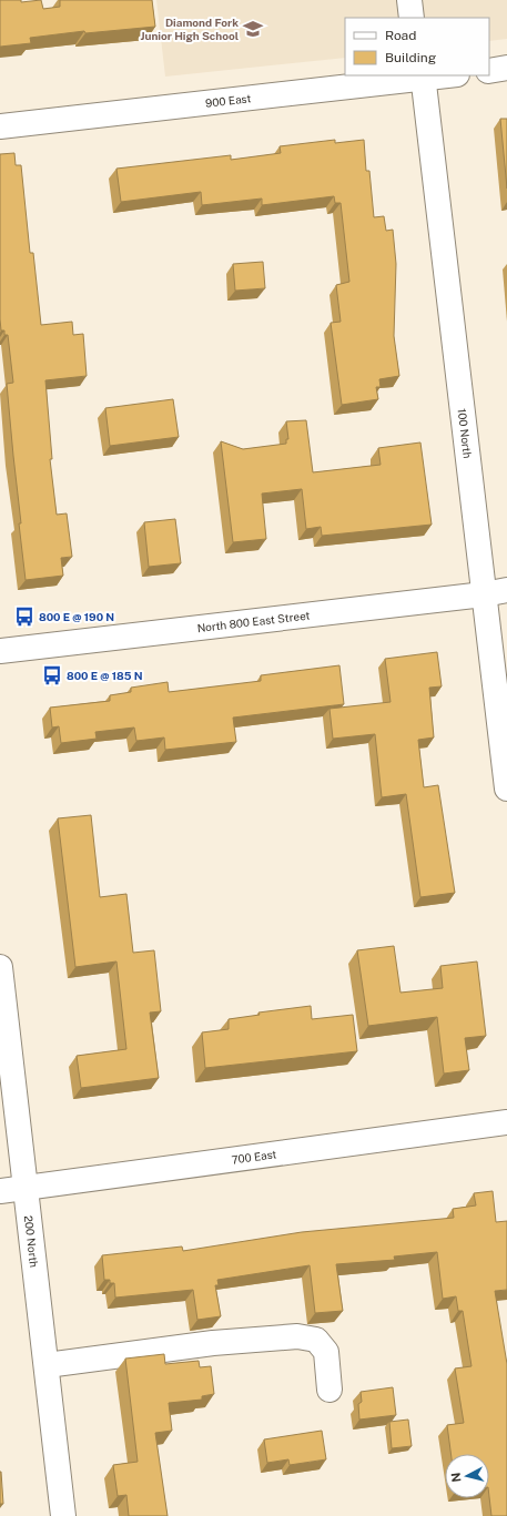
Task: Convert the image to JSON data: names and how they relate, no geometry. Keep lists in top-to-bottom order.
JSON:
{
  "streets": {
    "street": [
      "900 East",
      "100 North",
      "North 800 East Street",
      "700 East",
      "200 North"
    ]
  },
  "crossings": [
    ["900 East", "100 North"],
    ["100 North", "North 800 East Street"],
    ["700 East", "200 North"]
  ],
  "places": {
    "school or university": ["Diamond Fork Junior High School"],
    "bus stop": ["800 E @ 190 N", "800 E @ 185 N"]
  },
  "legend": ["Road", "Building"],
  "north": "left"
}
